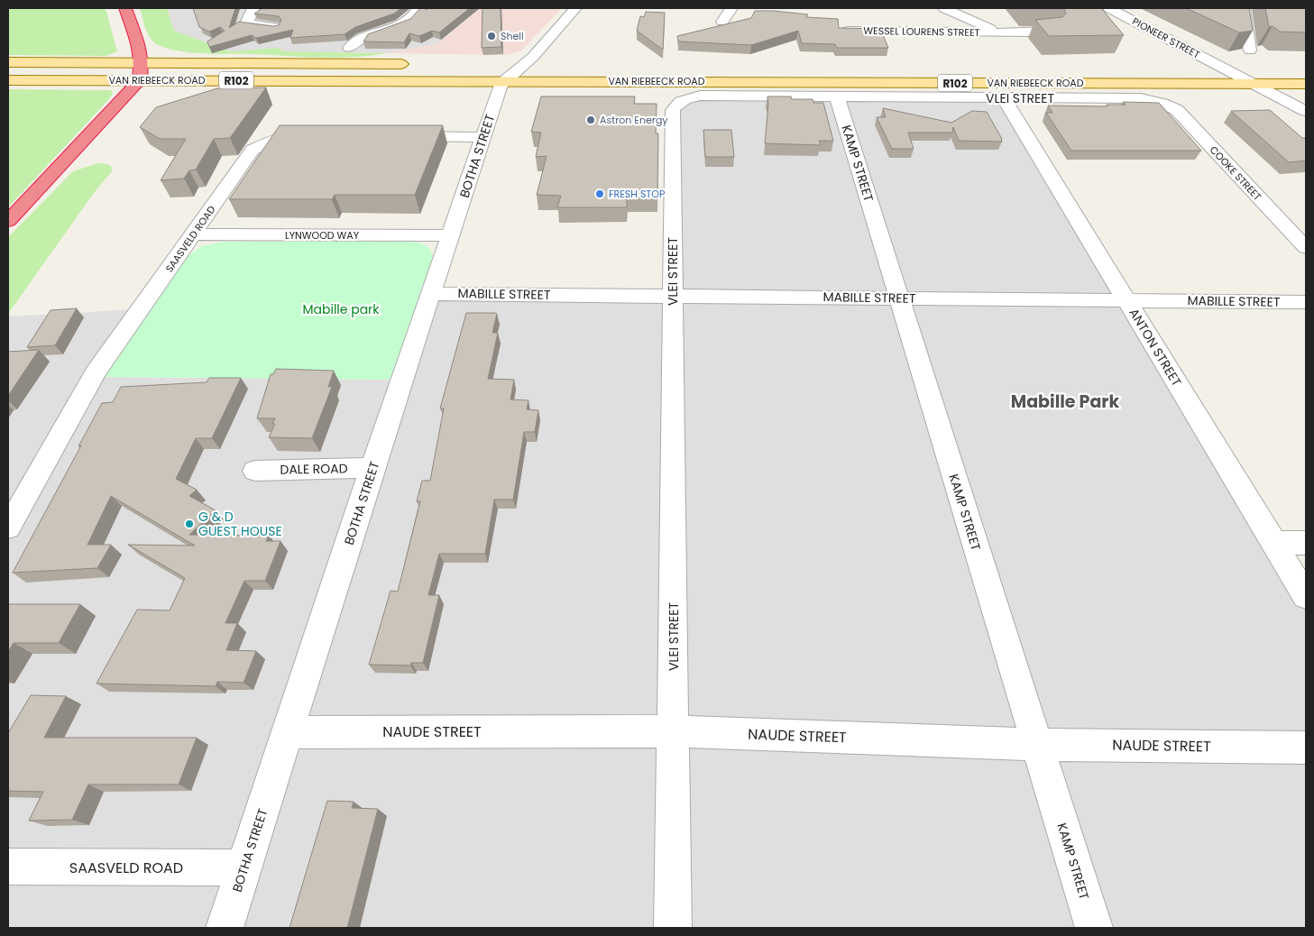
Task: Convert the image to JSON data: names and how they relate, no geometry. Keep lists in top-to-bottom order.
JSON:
{
  "streets": {
    "main road": ["VAN RIEBEECK ROAD", "R102"],
    "street": [
      "WESSEL LOURENS STREET",
      "PIONEER STREET",
      "VLEI STREET",
      "BOTHA STREET",
      "KAMP STREET",
      "COOKE STREET",
      "LYNWOOD WAY",
      "SAASVELD ROAD",
      "MABILLE STREET",
      "ANTON STREET",
      "DALE ROAD",
      "NAUDE STREET"
    ]
  },
  "crossings": [
    ["PIONEER STREET", "VAN RIEBEECK ROAD"],
    ["VAN RIEBEECK ROAD", "BOTHA STREET"],
    ["VLEI STREET", "KAMP STREET"],
    ["VLEI STREET", "COOKE STREET"],
    ["VLEI STREET", "MABILLE STREET"],
    ["VLEI STREET", "ANTON STREET"],
    ["VLEI STREET", "NAUDE STREET"],
    ["BOTHA STREET", "LYNWOOD WAY"],
    ["BOTHA STREET", "SAASVELD ROAD"],
    ["BOTHA STREET", "MABILLE STREET"],
    ["BOTHA STREET", "DALE ROAD"],
    ["BOTHA STREET", "NAUDE STREET"],
    ["KAMP STREET", "MABILLE STREET"],
    ["KAMP STREET", "NAUDE STREET"],
    ["LYNWOOD WAY", "SAASVELD ROAD"],
    ["MABILLE STREET", "ANTON STREET"]
  ],
  "districts": ["Mabille Park"],
  "parks": ["Mabille park"],
  "places": [
    "Shell",
    "Astron Energy",
    "FRESH STOP",
    "G & D GUEST HOUSE"
  ]
}
